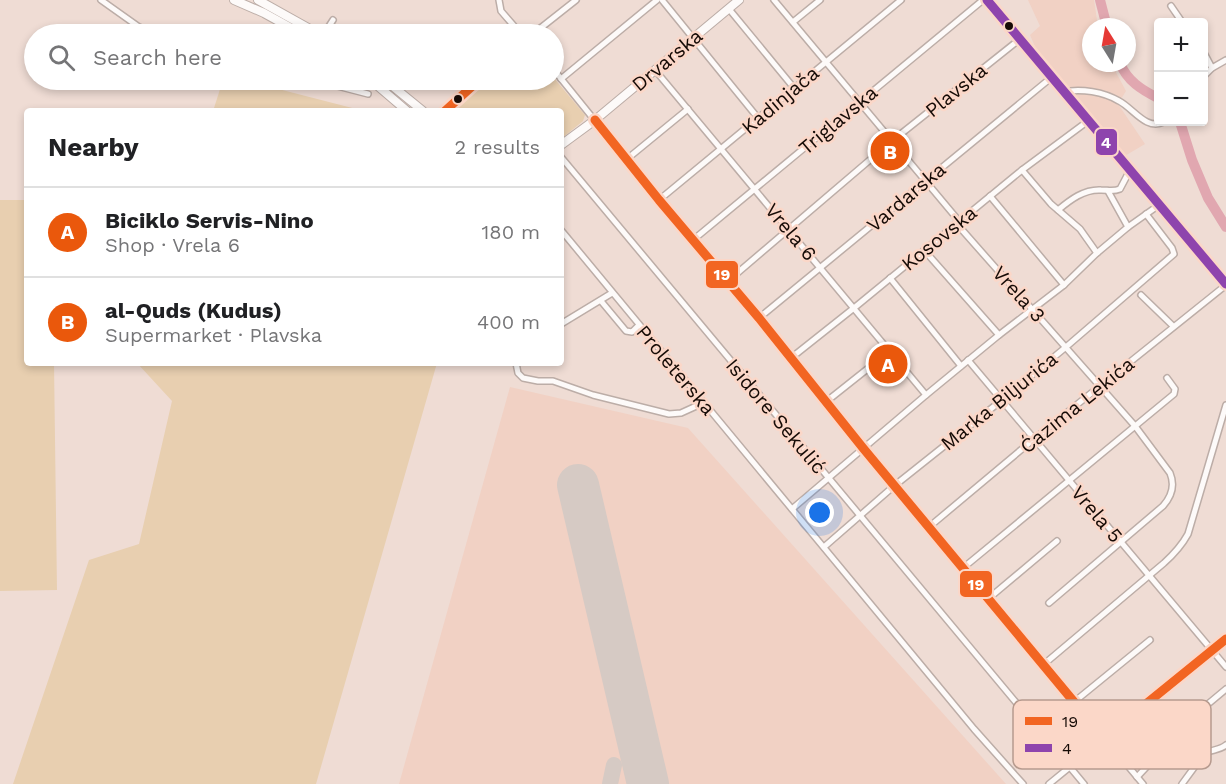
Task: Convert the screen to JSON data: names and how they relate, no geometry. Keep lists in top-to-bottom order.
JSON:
{
  "streets": {
    "main road": ["Drvarska"],
    "street": [
      "Plavska",
      "Kadinjača",
      "Triglavska",
      "Vardarska",
      "Vrela 6",
      "Kosovska",
      "Vrela 3",
      "Proleterska",
      "Marka Biljurića",
      "Ćazima Lekića",
      "Isidore Sekulić",
      "Vrela 5"
    ]
  },
  "crossings": [
    ["Drvarska", "Vrela 6"],
    ["Plavska", "Vrela 6"],
    ["Plavska", "Vrela 3"],
    ["Kadinjača", "Vrela 6"],
    ["Kadinjača", "Vrela 3"],
    ["Triglavska", "Vrela 6"],
    ["Triglavska", "Vrela 3"],
    ["Vardarska", "Vrela 6"],
    ["Vardarska", "Vrela 3"],
    ["Vrela 6", "Kosovska"],
    ["Kosovska", "Vrela 3"],
    ["Vrela 3", "Marka Biljurića"],
    ["Vrela 3", "Ćazima Lekića"],
    ["Vrela 3", "Vrela 5"],
    ["Proleterska", "Marka Biljurića"],
    ["Marka Biljurića", "Isidore Sekulić"],
    ["Marka Biljurića", "Vrela 5"],
    ["Ćazima Lekića", "Vrela 5"]
  ],
  "lines": ["transit line 4", "transit line 19"],
  "legend": ["19", "4"],
  "north": "top",
  "page": {
    "map_buttons": ["+", "−"],
    "search": "Search here",
    "heading": ["Nearby", "2 results"],
    "pins": ["B", "A"],
    "list": [
      {
        "mark": "A",
        "name": "Biciklo Servis-Nino",
        "note": "Shop · Vrela 6",
        "value": "180 m"
      },
      {
        "mark": "B",
        "name": "al-Quds (Kudus)",
        "note": "Supermarket · Plavska",
        "value": "400 m"
      }
    ]
  }
}
